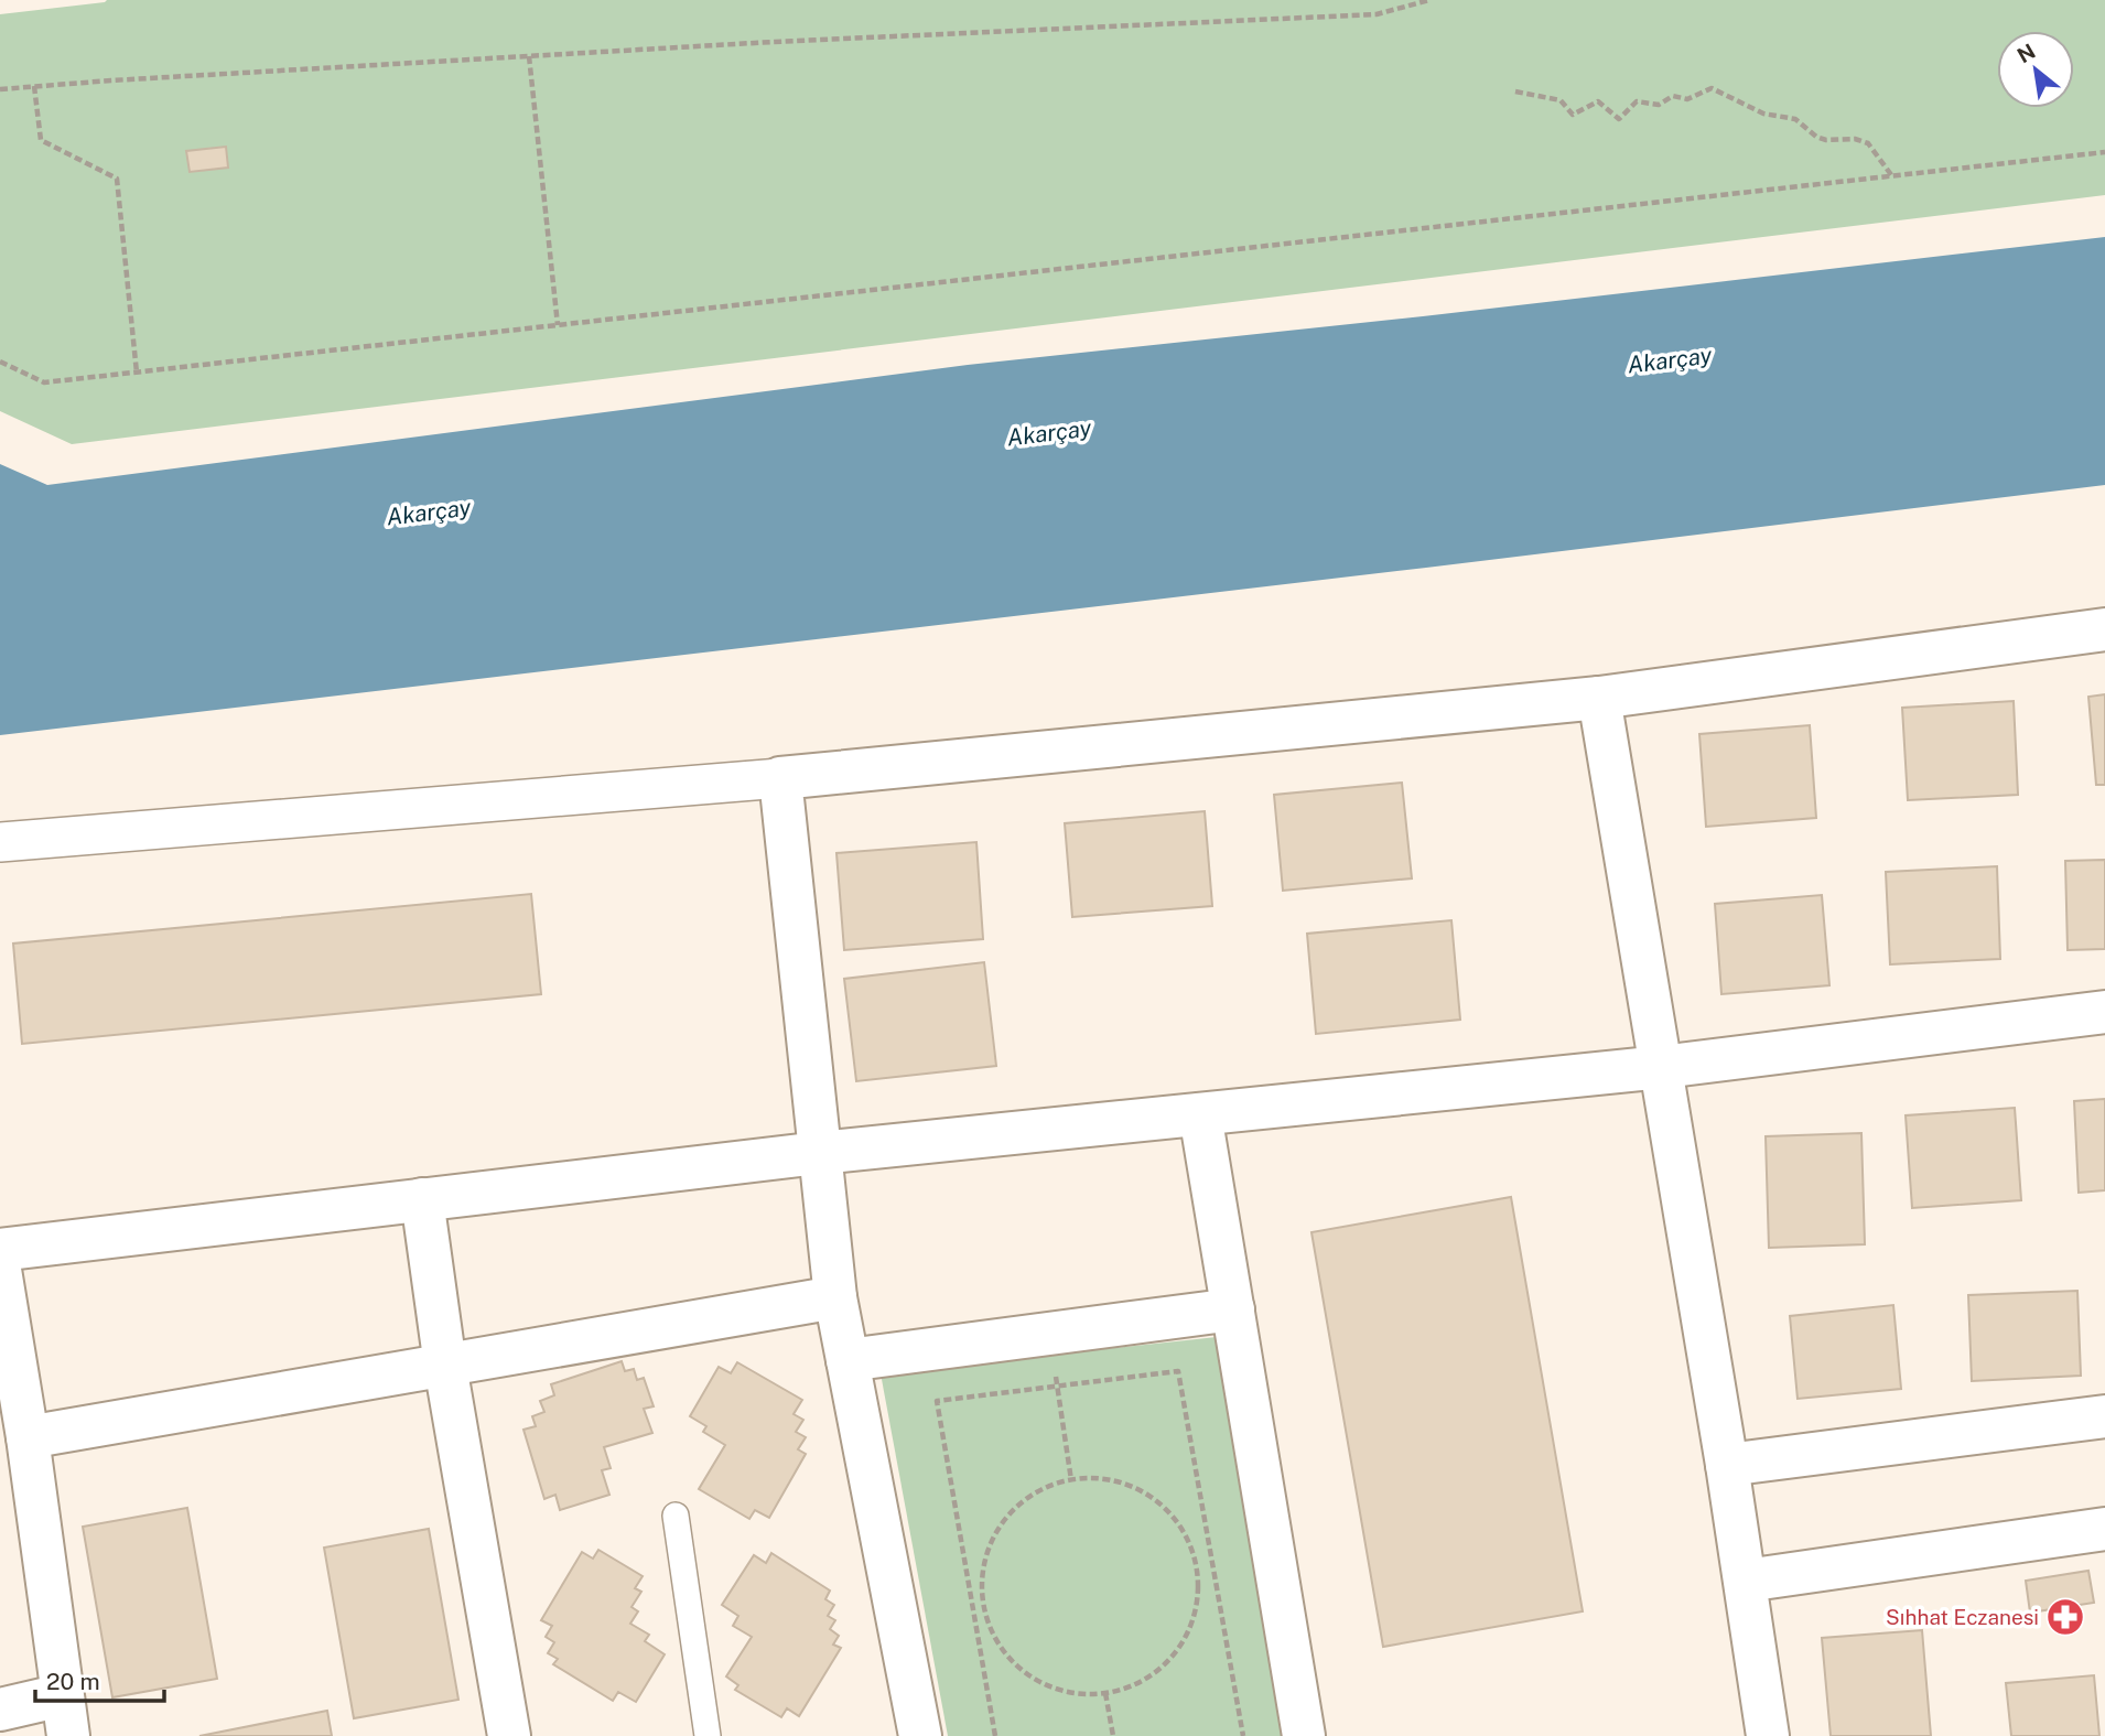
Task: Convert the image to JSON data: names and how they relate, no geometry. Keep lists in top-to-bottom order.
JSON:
{
  "water": ["Akarçay"],
  "places": {
    "pharmacy": ["Sıhhat Eczanesi"]
  },
  "scale_bar": "20 m",
  "north": "top left"
}
